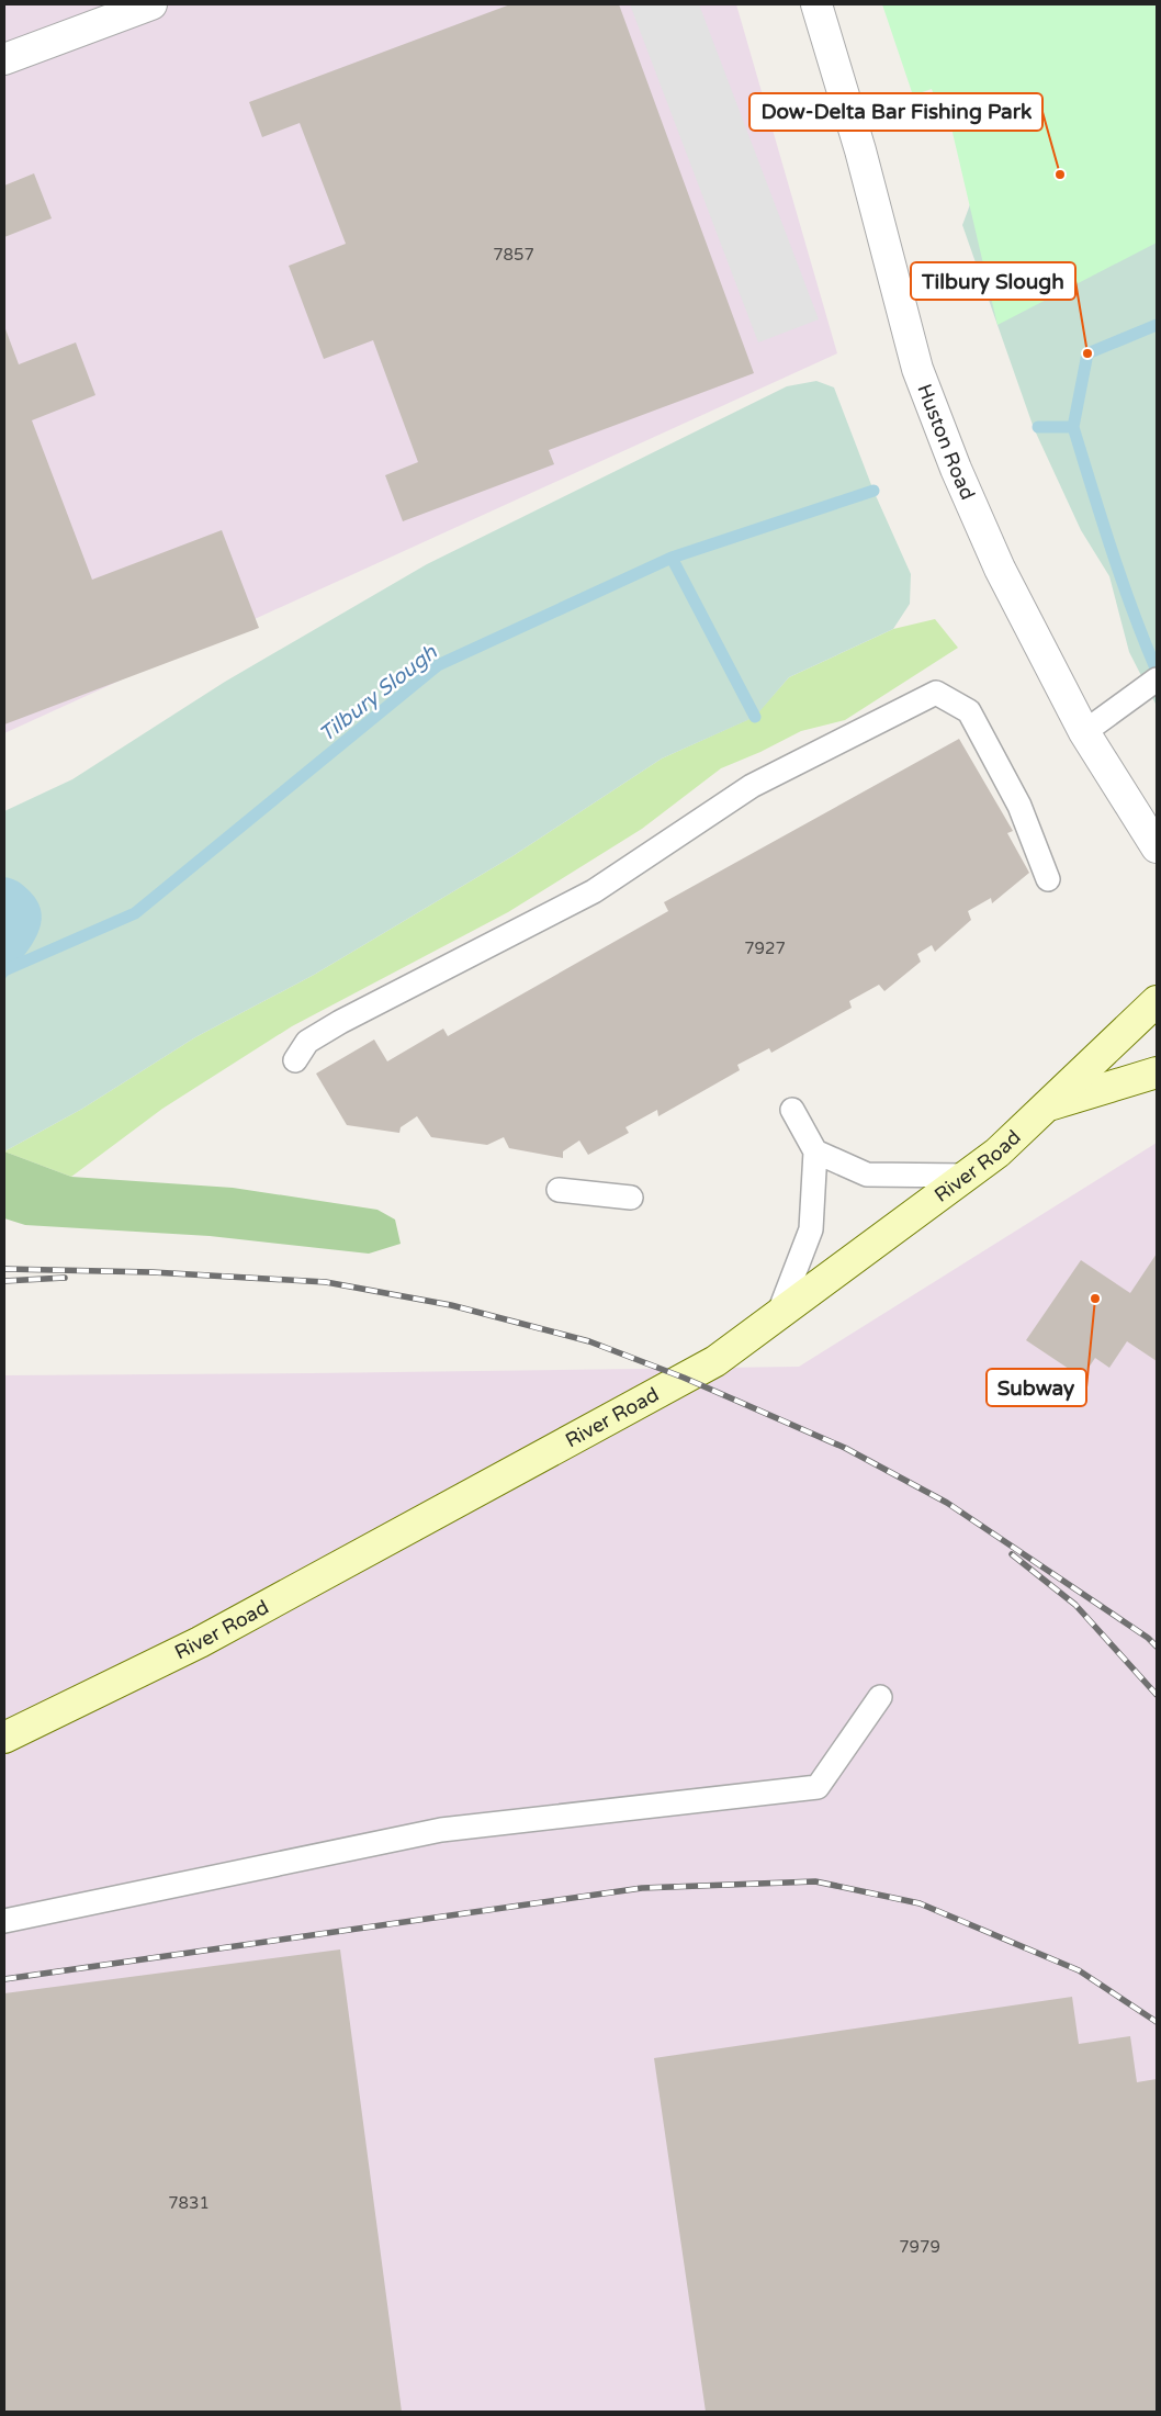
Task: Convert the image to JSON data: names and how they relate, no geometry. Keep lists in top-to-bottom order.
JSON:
{
  "streets": {
    "main road": ["River Road"],
    "street": ["Huston Road"]
  },
  "water": ["Tilbury Slough"],
  "places": ["Dow-Delta Bar Fishing Park", "Tilbury Slough", "Subway"],
  "house_numbers": [
    "7857",
    "7927",
    "7831",
    "7979"
  ]
}
